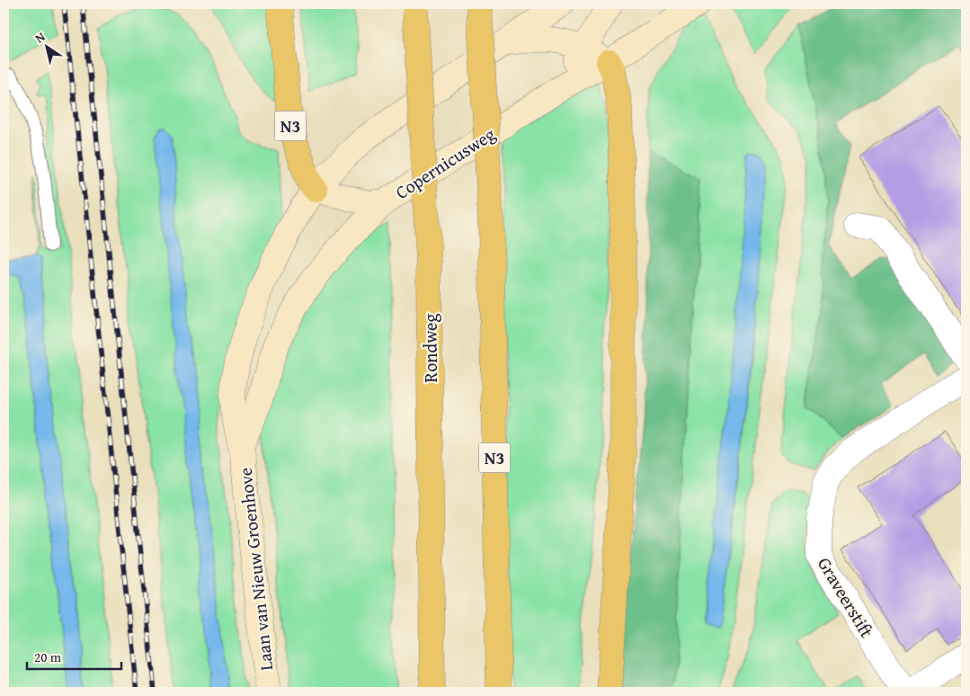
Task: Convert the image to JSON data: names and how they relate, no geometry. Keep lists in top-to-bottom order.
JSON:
{
  "streets": {
    "highway": ["N3", "Rondweg"],
    "street": ["Copernicusweg", "Laan van Nieuw Groenhove", "Graveerstift"]
  },
  "crossings": [
    ["N3", "Copernicusweg"],
    ["N3", "Laan van Nieuw Groenhove"],
    ["Copernicusweg", "Laan van Nieuw Groenhove"]
  ],
  "scale_bar": "20 m",
  "north": "top left"
}
